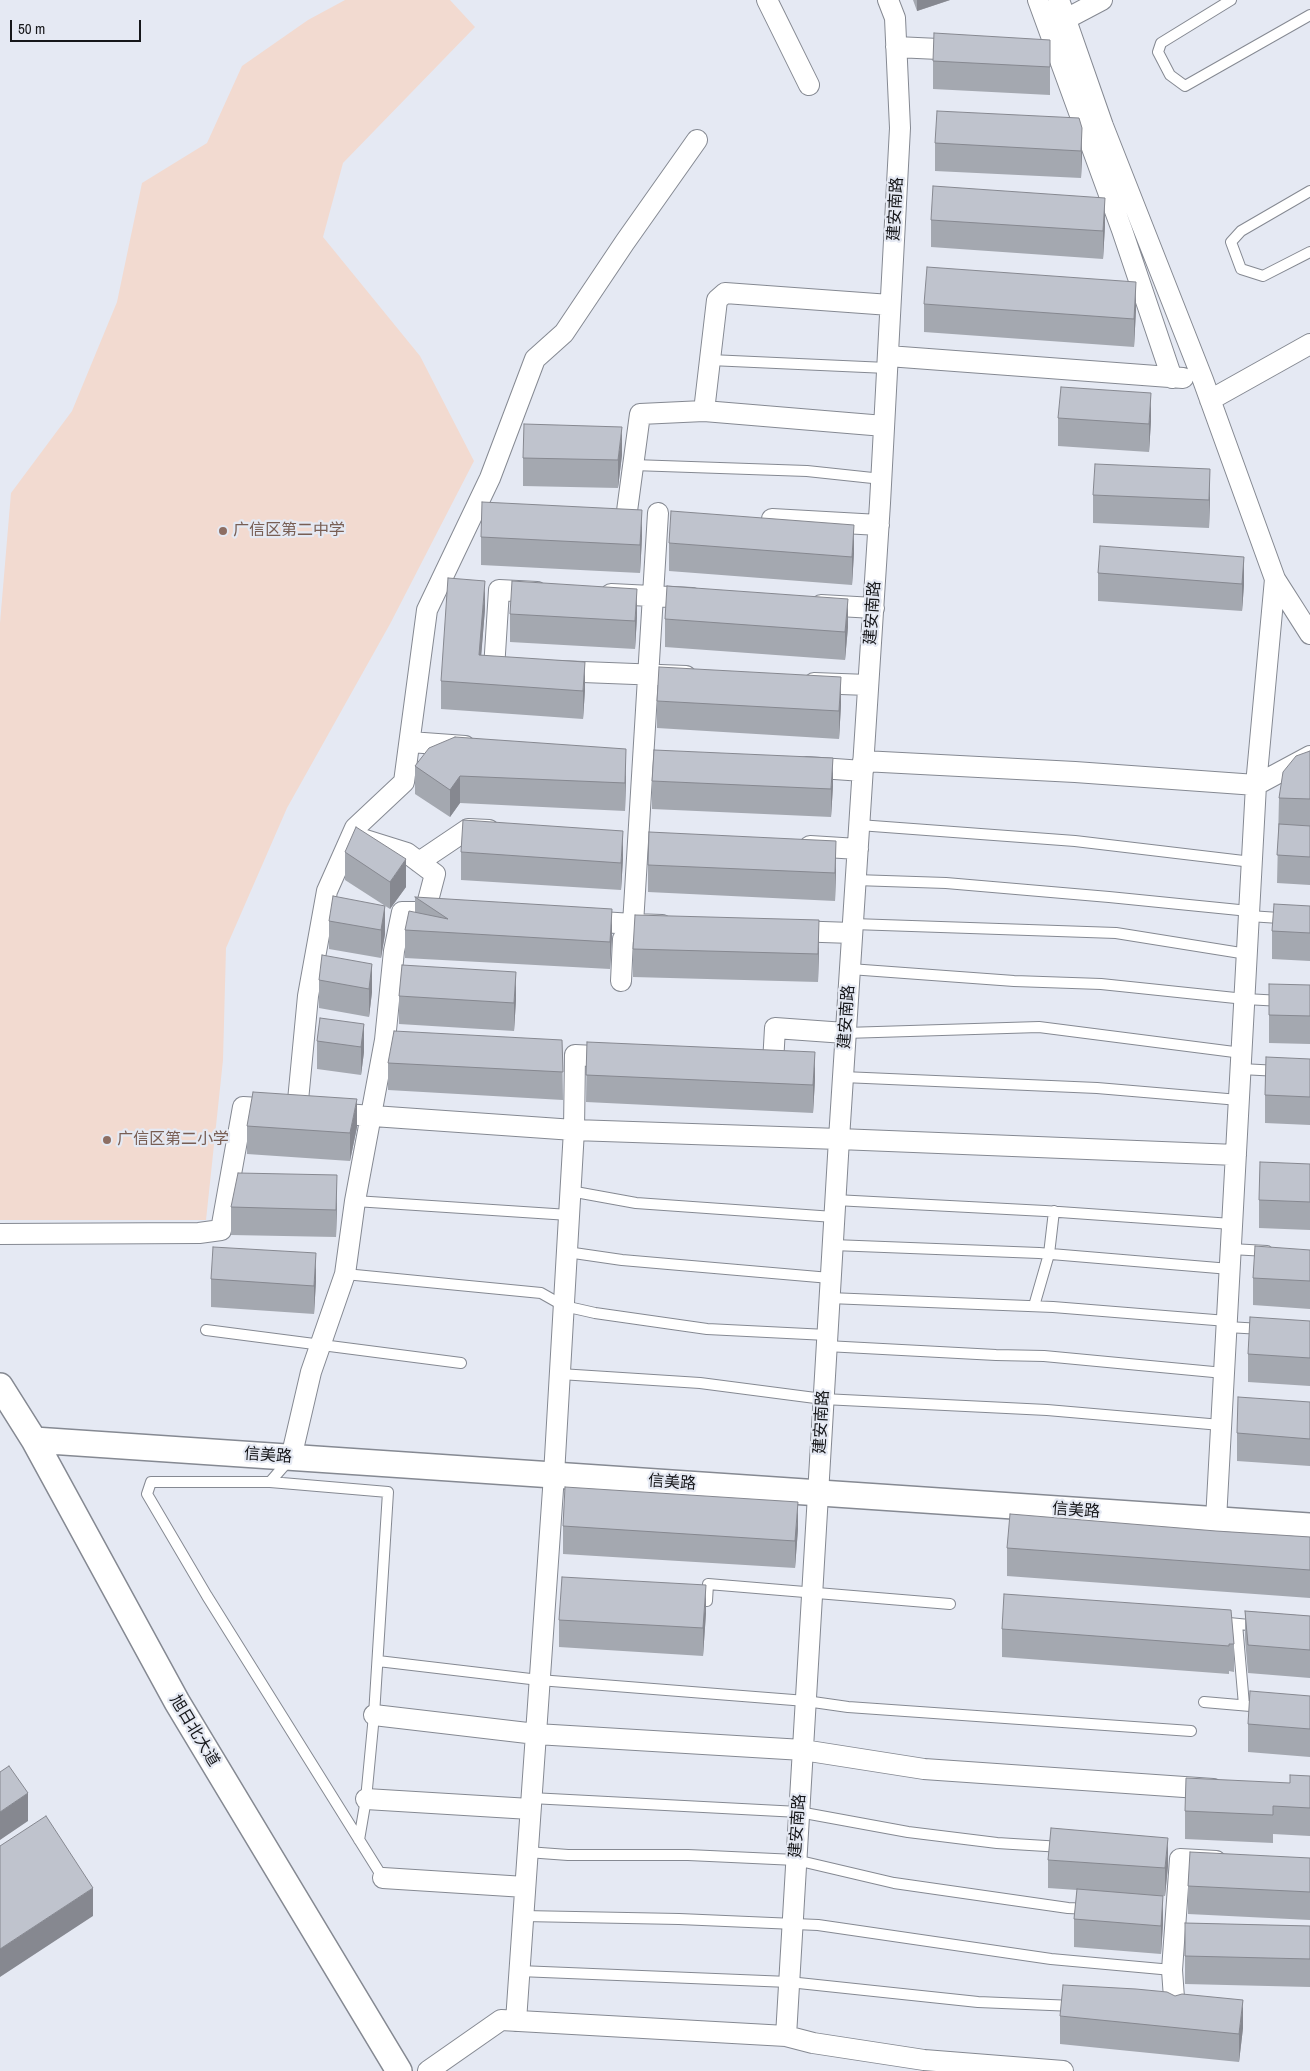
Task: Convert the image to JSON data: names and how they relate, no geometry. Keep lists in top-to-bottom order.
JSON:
{
  "streets": {
    "street": ["建安南路", "信美路", "旭日北大道"]
  },
  "crossings": [
    ["建安南路", "信美路"],
    ["信美路", "旭日北大道"]
  ],
  "places": ["广信区第二中学", "广信区第二小学"],
  "scale_bar": "50 m"
}
